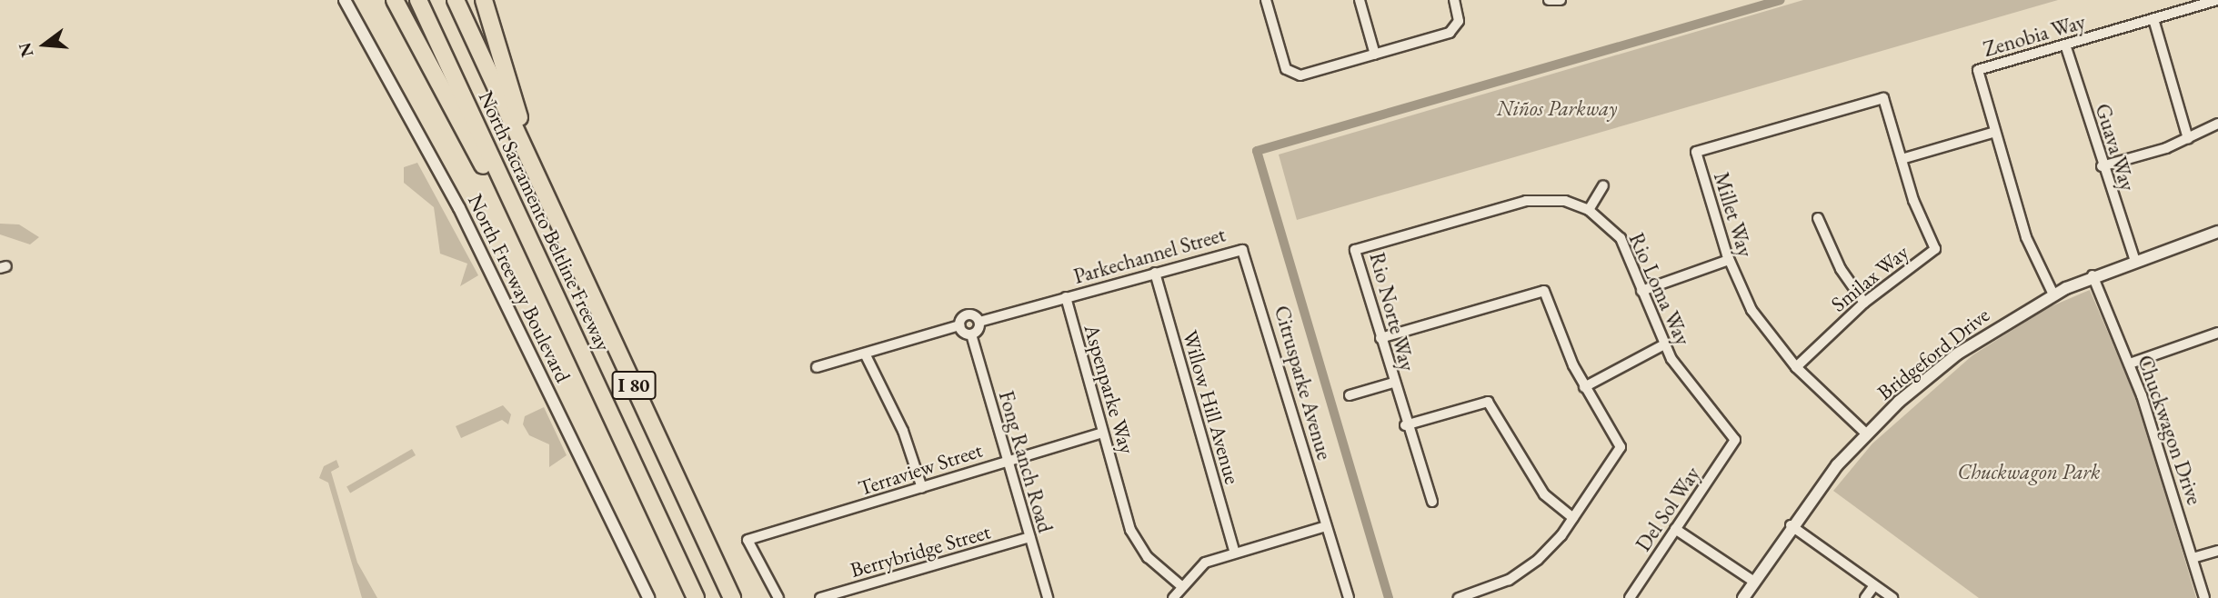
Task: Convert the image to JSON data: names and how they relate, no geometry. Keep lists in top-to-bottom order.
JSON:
{
  "streets": {
    "highway": ["North Sacramento Beltline Freeway", "I 80"],
    "street": [
      "Zenobia Way",
      "Guava Way",
      "Millet Way",
      "Parkechannel Street",
      "Smilax Way",
      "North Freeway Boulevard",
      "Rio Loma Way",
      "Rio Norte Way",
      "Bridgeford Drive",
      "Citrusparke Avenue",
      "Aspenparke Way",
      "Willow Hill Avenue",
      "Chuckwagon Drive",
      "Fong Ranch Road",
      "Terraview Street",
      "Del Sol Way",
      "Berrybridge Street"
    ]
  },
  "crossings": [
    ["Zenobia Way", "Guava Way"],
    ["Zenobia Way", "Bridgeford Drive"],
    ["Guava Way", "Bridgeford Drive"],
    ["Millet Way", "Smilax Way"],
    ["Millet Way", "Bridgeford Drive"],
    ["Parkechannel Street", "Citrusparke Avenue"],
    ["Parkechannel Street", "Aspenparke Way"],
    ["Parkechannel Street", "Willow Hill Avenue"],
    ["Rio Loma Way", "Rio Norte Way"],
    ["Rio Loma Way", "Del Sol Way"],
    ["Bridgeford Drive", "Chuckwagon Drive"],
    ["Aspenparke Way", "Terraview Street"],
    ["Fong Ranch Road", "Terraview Street"],
    ["Fong Ranch Road", "Berrybridge Street"]
  ],
  "parks": ["Niños Parkway", "Chuckwagon Park"],
  "north": "left"
}
